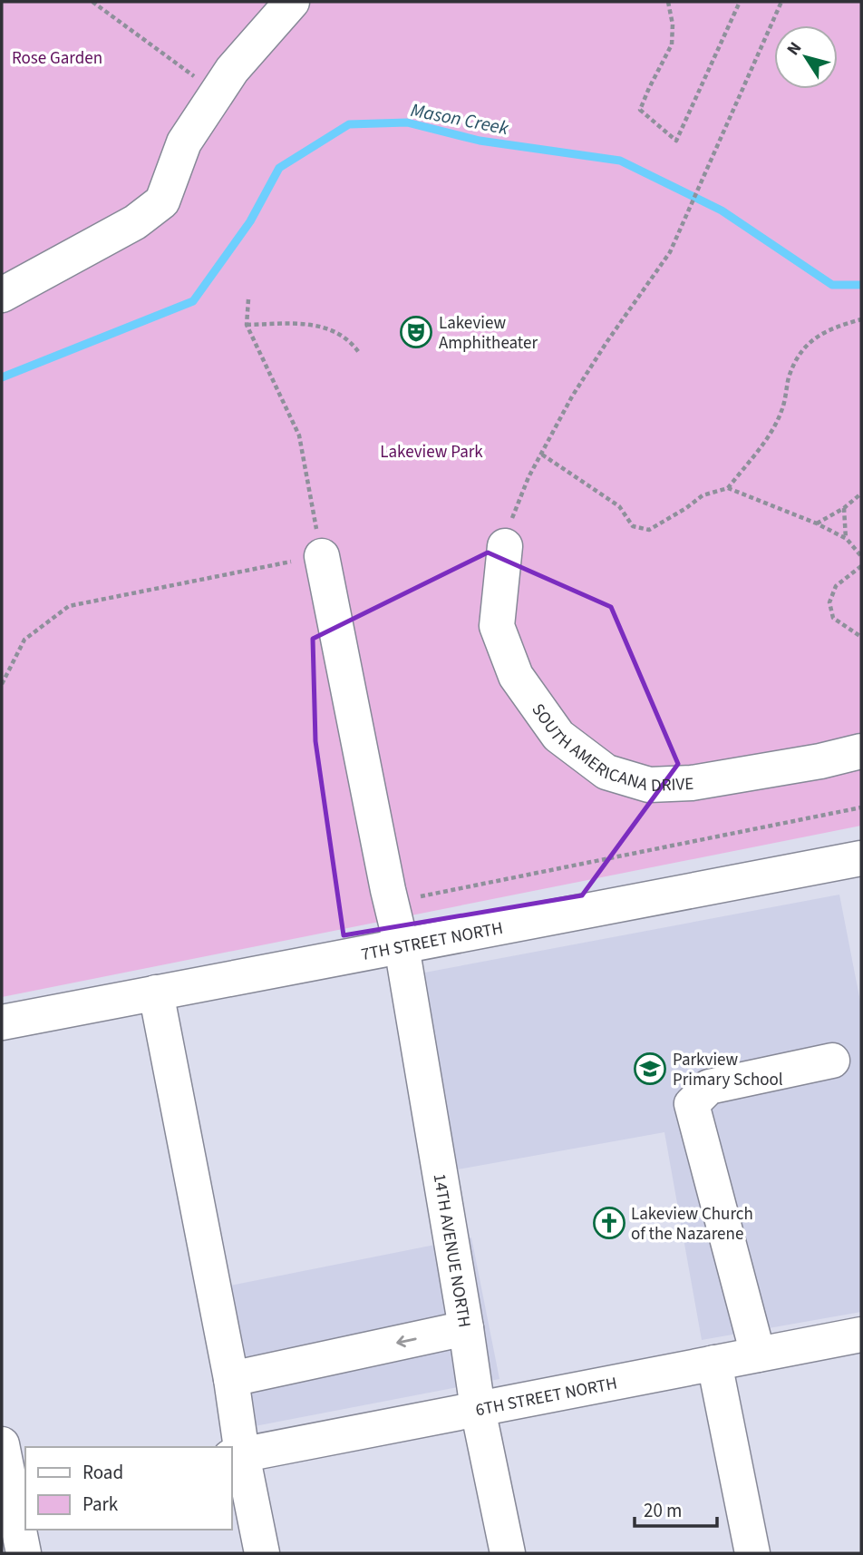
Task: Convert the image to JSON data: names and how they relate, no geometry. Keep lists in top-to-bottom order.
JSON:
{
  "streets": {
    "street": [
      "SOUTH AMERICANA DRIVE",
      "7TH STREET NORTH",
      "14TH AVENUE NORTH",
      "6TH STREET NORTH"
    ]
  },
  "crossings": [
    ["7TH STREET NORTH", "14TH AVENUE NORTH"],
    ["14TH AVENUE NORTH", "6TH STREET NORTH"]
  ],
  "water": ["Mason Creek"],
  "parks": ["Rose Garden", "Lakeview Park"],
  "places": {
    "theatre": ["Lakeview Amphitheater"],
    "school or university": ["Parkview Primary School"],
    "church": ["Lakeview Church of the Nazarene"]
  },
  "legend": ["Road", "Park"],
  "scale_bar": "20 m",
  "north": "top left"
}
